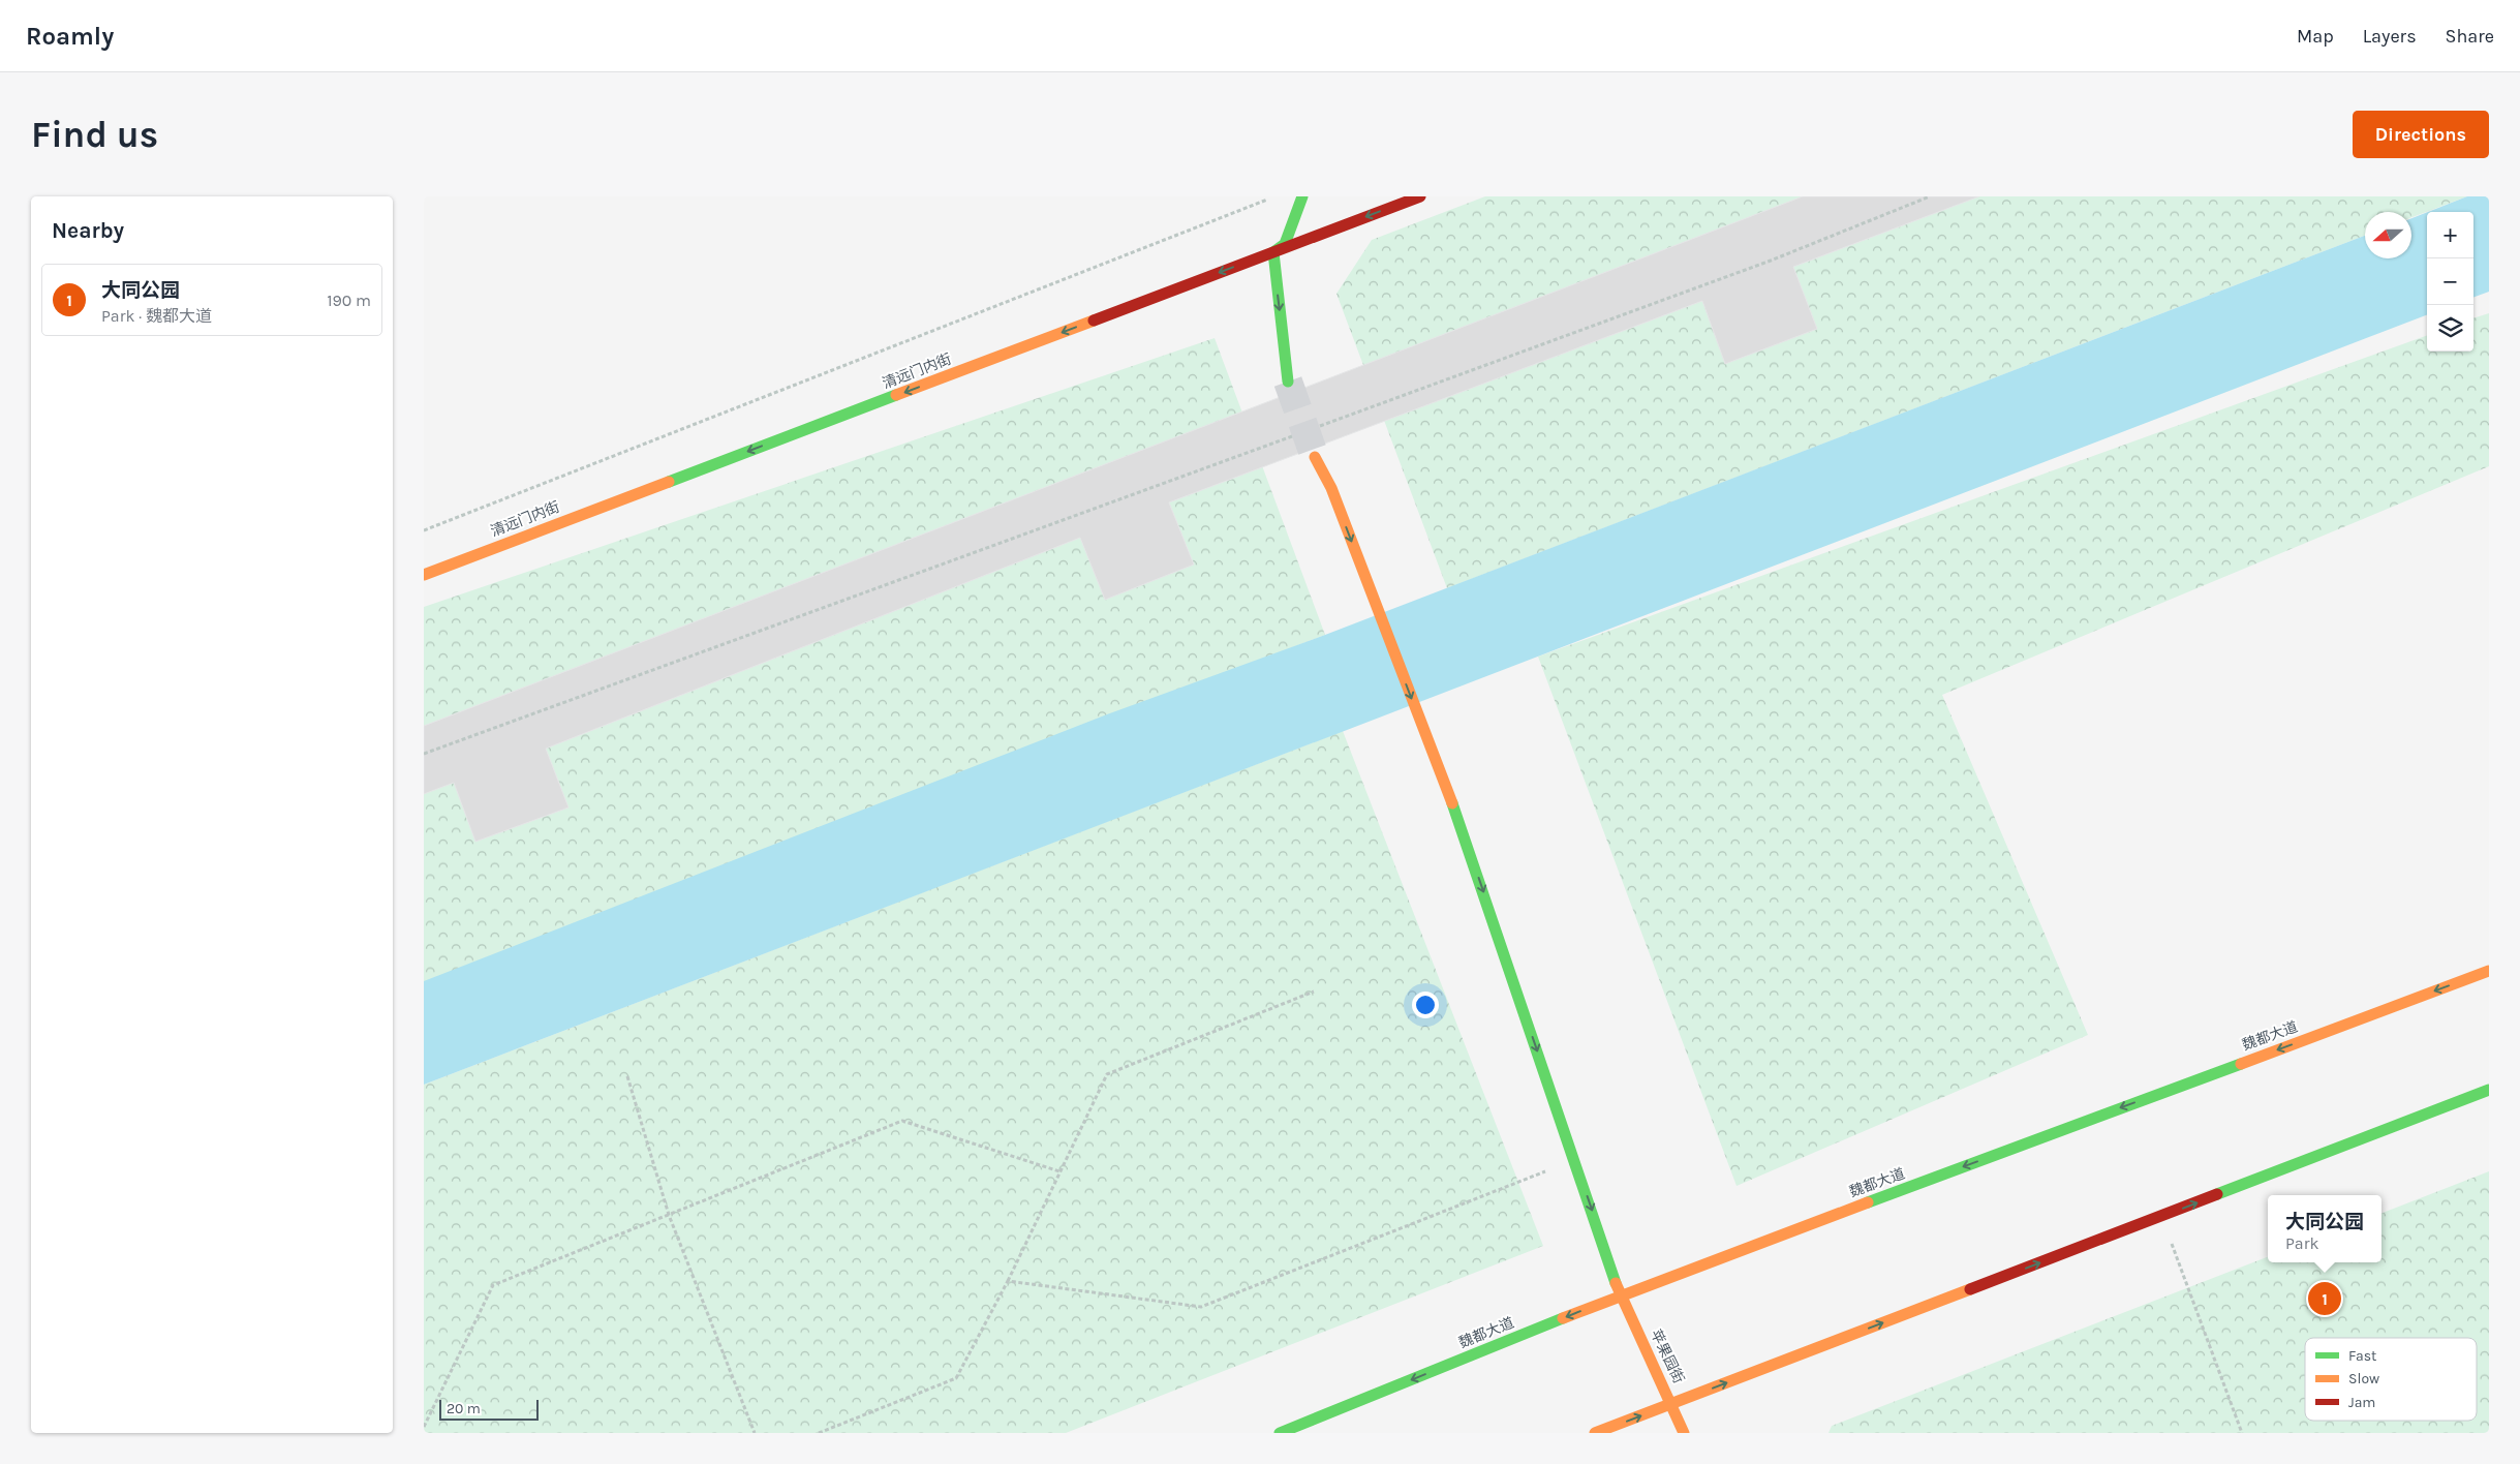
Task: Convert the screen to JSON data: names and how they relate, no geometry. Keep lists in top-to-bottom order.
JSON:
{
  "streets": {
    "main road": ["清远门内街", "魏都大道", "苹果园街"]
  },
  "crossings": [
    ["魏都大道", "苹果园街"]
  ],
  "one_way": ["清远门内街", "魏都大道", "苹果园街"],
  "legend": ["Fast", "Slow", "Jam"],
  "scale_bar": "20 m",
  "north": "left",
  "page": {
    "header": "Roamly",
    "nav": ["Map", "Layers", "Share"],
    "buttons": "Directions",
    "title": "Find us",
    "heading": "Nearby",
    "map_buttons": ["+", "−"],
    "list": [
      {
        "mark": "1",
        "name": "大同公园",
        "note": "Park · 魏都大道",
        "value": "190 m"
      }
    ],
    "popup": ["大同公园", "Park"],
    "pins": "1",
    "scale": "20 m"
  }
}
